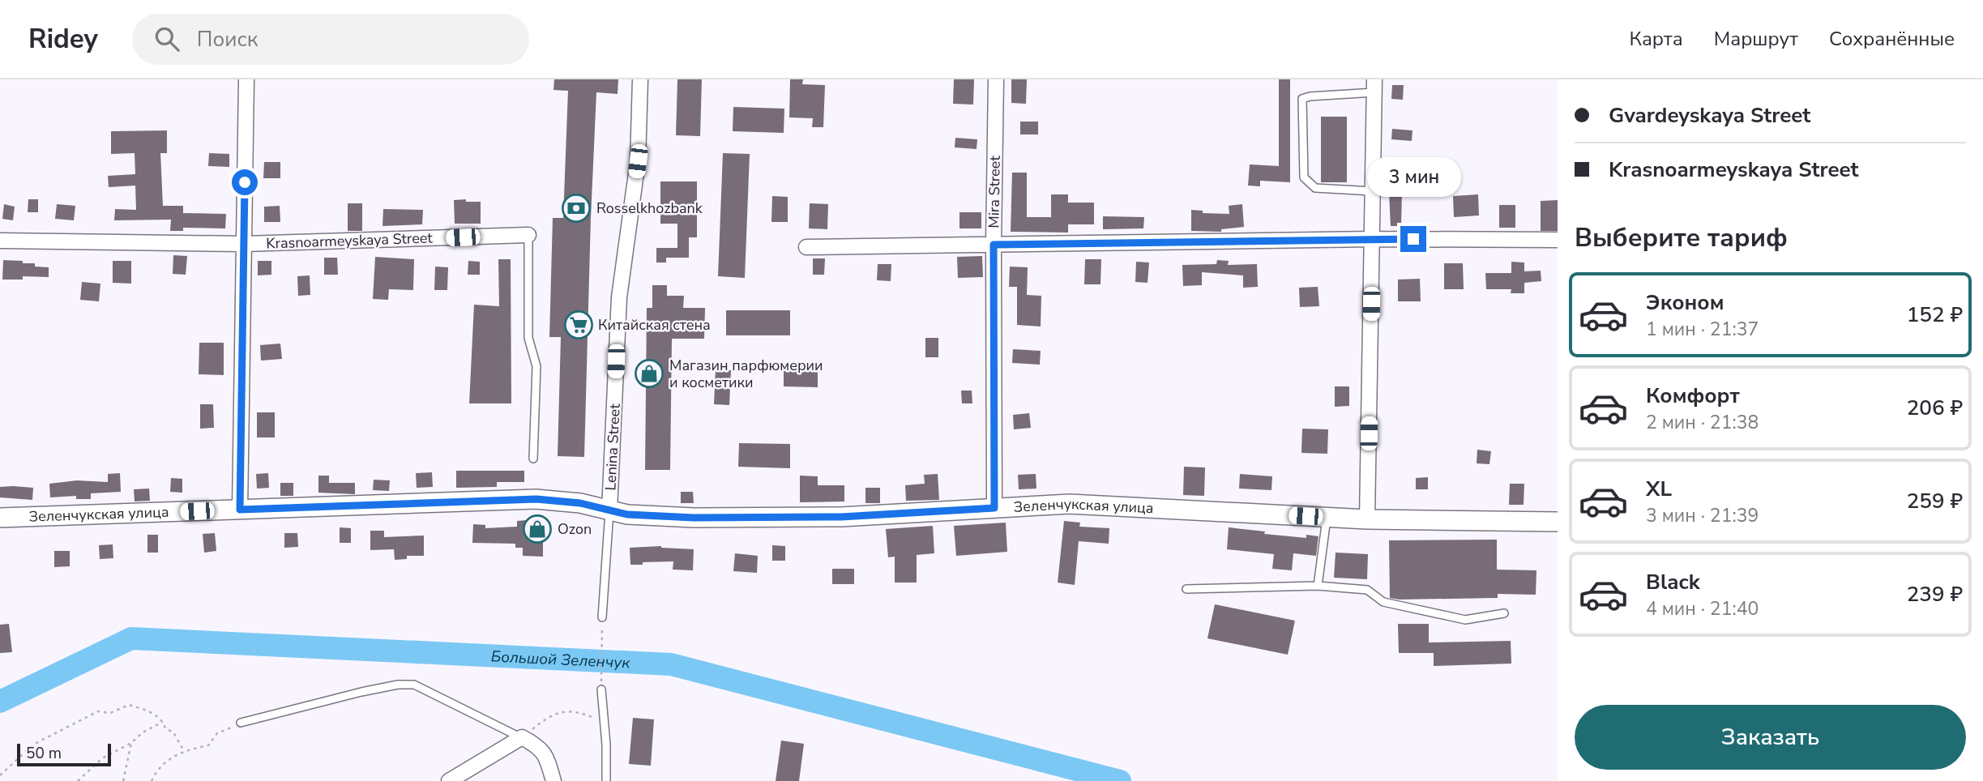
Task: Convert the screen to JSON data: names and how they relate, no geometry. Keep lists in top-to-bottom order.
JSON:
{
  "streets": {
    "street": [
      "Mira Street",
      "Krasnoarmeyskaya Street",
      "Lenina Street",
      "Зеленчукская улица"
    ]
  },
  "crossings": [
    ["Mira Street", "Зеленчукская улица"],
    ["Lenina Street", "Зеленчукская улица"]
  ],
  "water": ["Большой Зеленчук"],
  "places": {
    "bank": ["Rosselkhozbank"],
    "supermarket": ["Китайская стена"],
    "shop": ["Магазин парфюмерии и косметики", "Ozon"]
  },
  "scale_bar": "50 m",
  "page": {
    "header": "Ridey",
    "search": "Поиск",
    "nav": ["Карта", "Маршрут", "Сохранённые"],
    "banner": ["Gvardeyskaya Street", "Krasnoarmeyskaya Street"],
    "bubble": "3 мин",
    "heading": "Выберите тариф",
    "list": [
      {
        "name": "Эконом",
        "note": "1 мин · 21:37",
        "value": "152 ₽"
      },
      {
        "name": "Комфорт",
        "note": "2 мин · 21:38",
        "value": "206 ₽"
      },
      {
        "name": "XL",
        "note": "3 мин · 21:39",
        "value": "259 ₽"
      },
      {
        "name": "Black",
        "note": "4 мин · 21:40",
        "value": "239 ₽"
      }
    ],
    "buttons": "Заказать",
    "scale": "50 m"
  }
}
